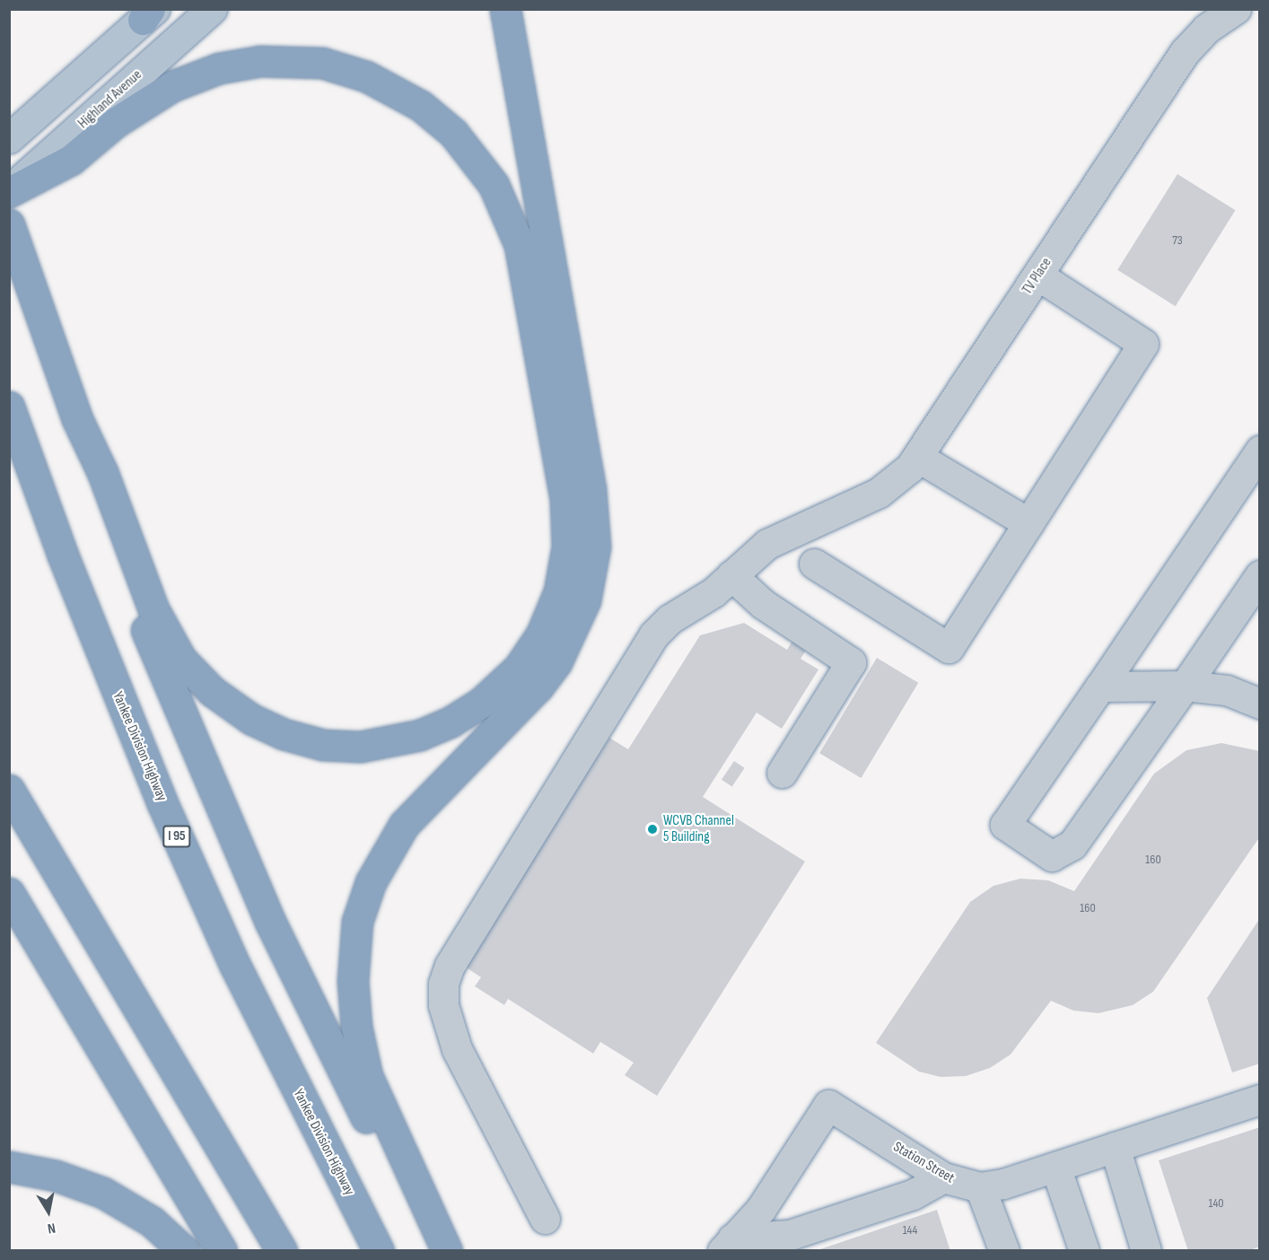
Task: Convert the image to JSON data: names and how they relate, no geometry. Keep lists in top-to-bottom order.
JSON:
{
  "streets": {
    "highway": ["Yankee Division Highway", "I 95"],
    "main road": ["Highland Avenue"],
    "street": ["TV Place", "Station Street"]
  },
  "places": ["WCVB Channel 5 Building"],
  "house_numbers": [
    "73",
    "160",
    "160",
    "140",
    "144"
  ],
  "north": "bottom"
}
